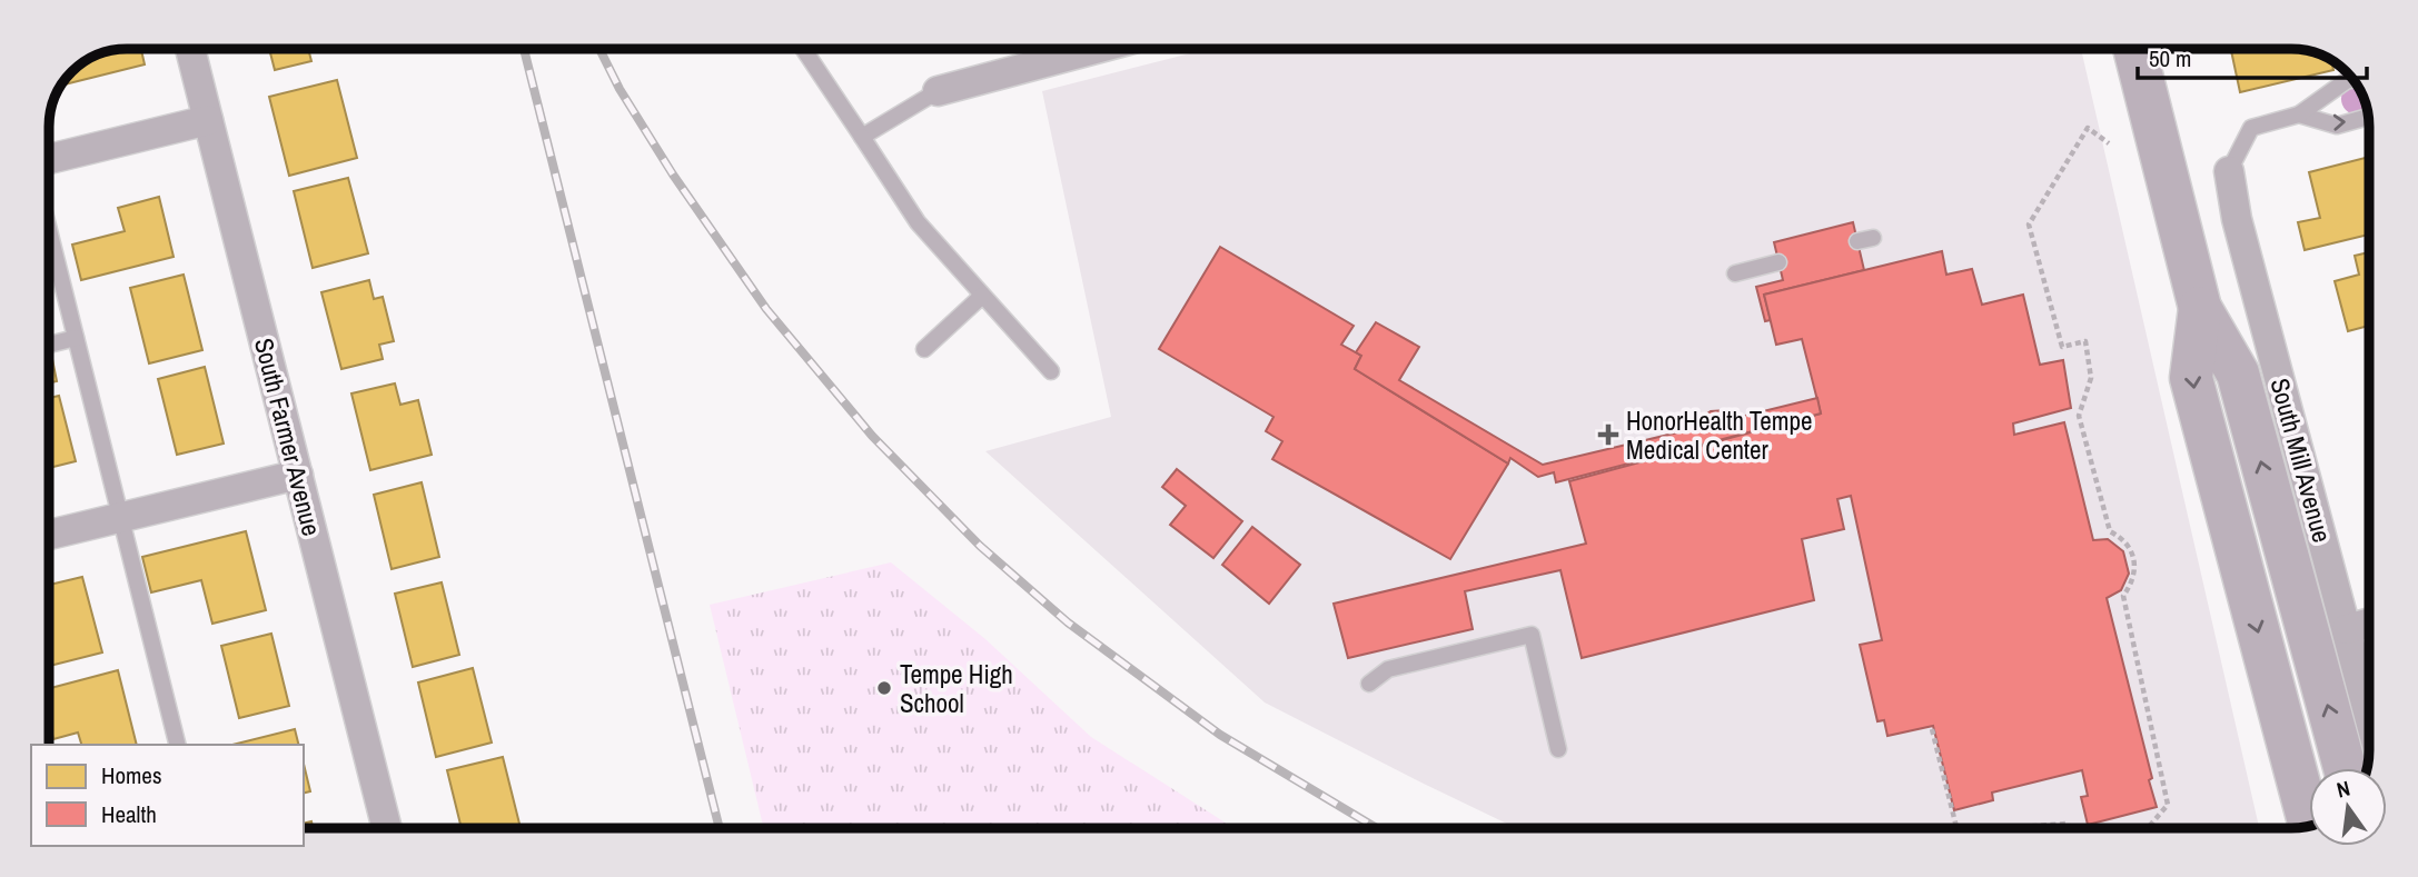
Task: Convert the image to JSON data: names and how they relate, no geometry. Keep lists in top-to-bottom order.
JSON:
{
  "streets": {
    "main road": ["South Mill Avenue"],
    "street": ["South Farmer Avenue"]
  },
  "places": {
    "health": ["HonorHealth Tempe Medical Center"],
    "other": ["Tempe High School"]
  },
  "legend": ["Homes", "Health"],
  "scale_bar": "50 m",
  "north": "top"
}
